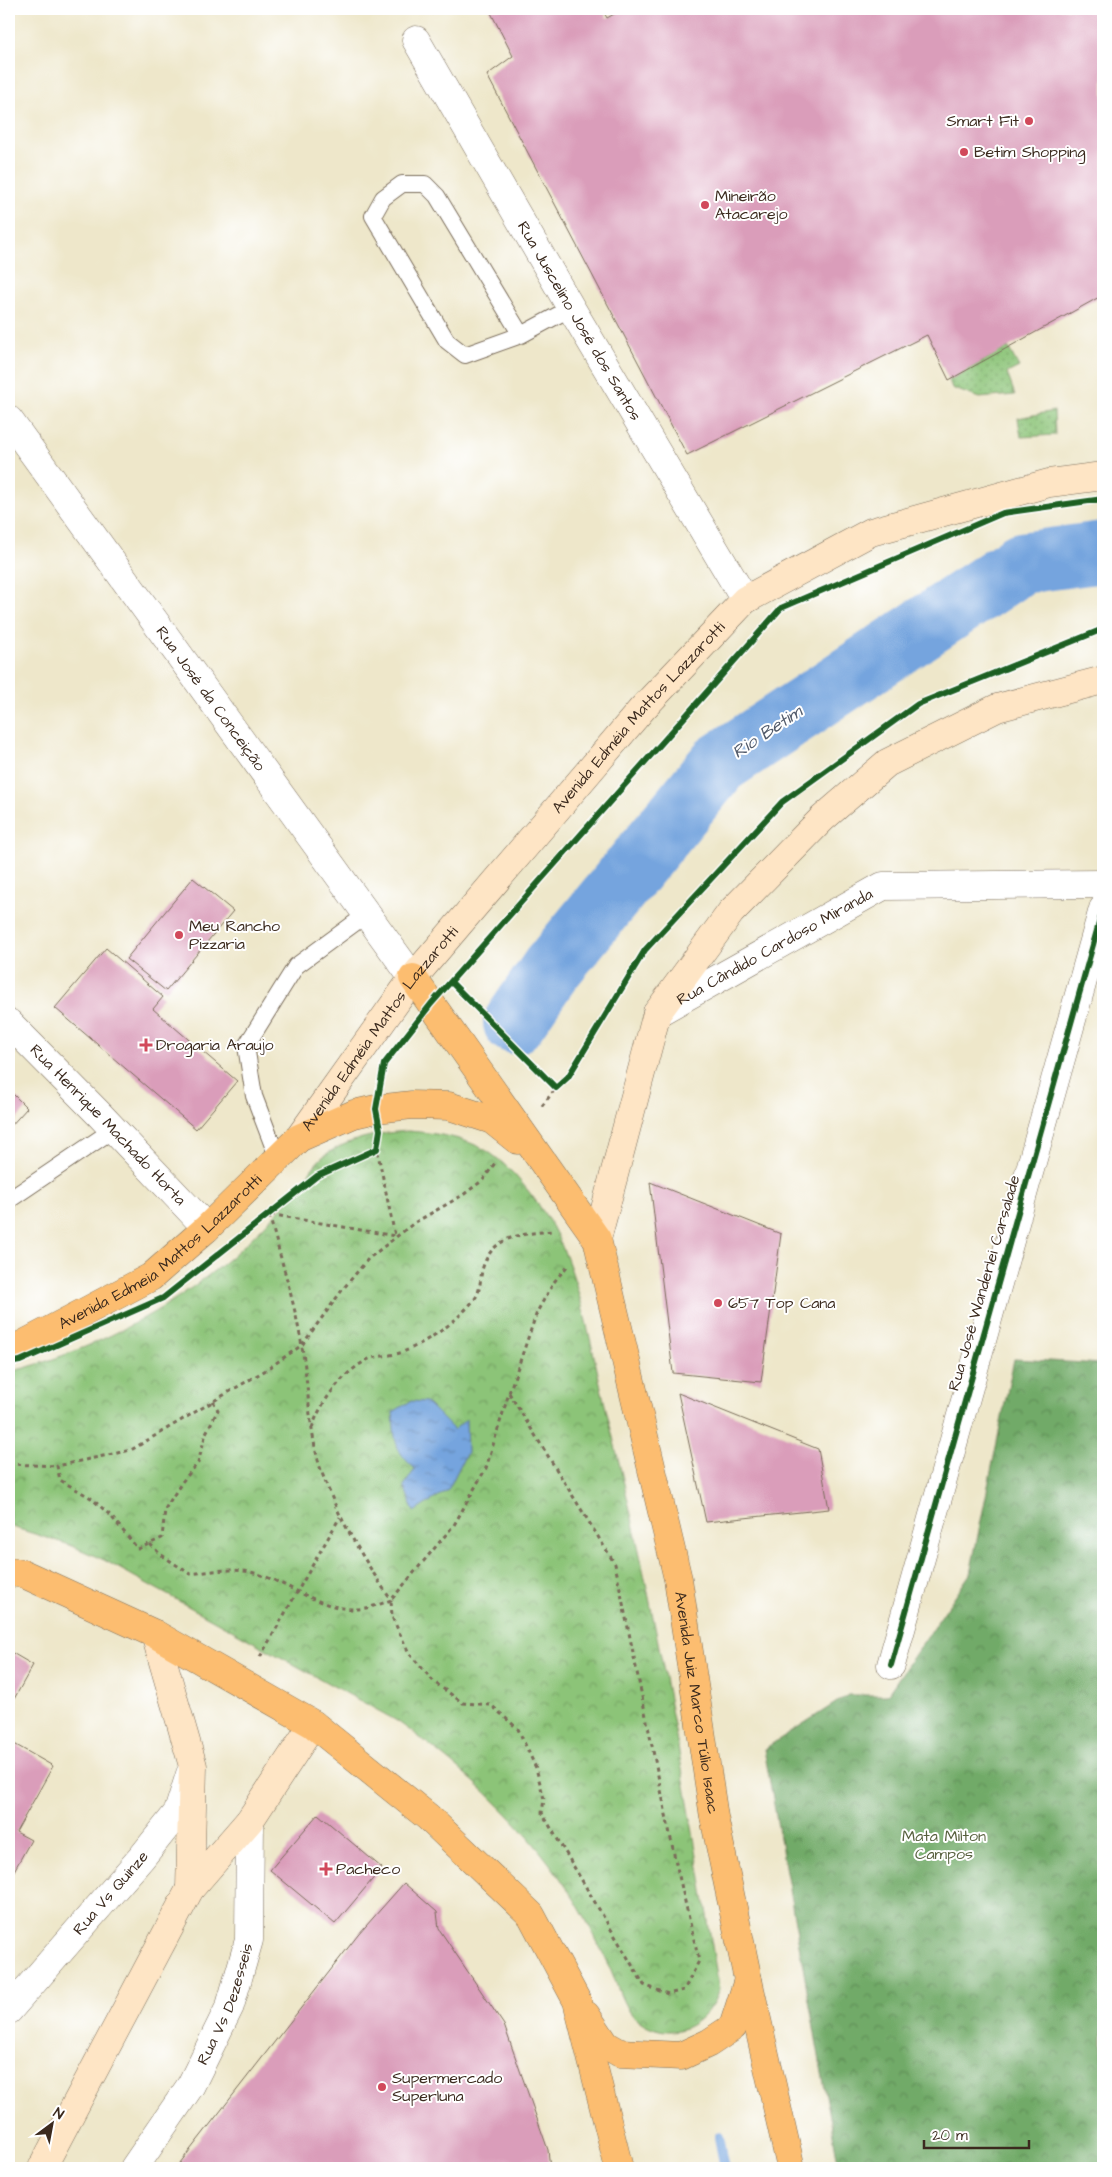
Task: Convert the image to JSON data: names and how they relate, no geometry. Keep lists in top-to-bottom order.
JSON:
{
  "streets": {
    "main road": ["Avenida Edméia Mattos Lazzarotti", "Avenida Edmeia Mattos Lazzarotti", "Avenida Juiz Marco Túlio Isaac"],
    "street": [
      "Rua Juscelino José dos Santos",
      "Rua José da Conceição",
      "Rua Cândido Cardoso Miranda",
      "Rua Henrique Machado Horta",
      "Rua José Wanderlei Carsalade",
      "Rua Vs Quinze",
      "Rua Vs Dezesseis"
    ]
  },
  "crossings": [
    ["Rua Juscelino José dos Santos", "Avenida Edméia Mattos Lazzarotti"],
    ["Rua José da Conceição", "Avenida Edméia Mattos Lazzarotti"],
    ["Avenida Edméia Mattos Lazzarotti", "Avenida Edmeia Mattos Lazzarotti"],
    ["Rua Henrique Machado Horta", "Avenida Edmeia Mattos Lazzarotti"]
  ],
  "water": ["Rio Betim"],
  "parks": ["Mata Milton Campos"],
  "places": {
    "other": [
      "Smart Fit",
      "Betim Shopping",
      "Mineirão Atacarejo",
      "Meu Rancho Pizzaria",
      "657 Top Cana",
      "Supermercado Superluna"
    ],
    "health": ["Drogaria Araujo", "Pacheco"]
  },
  "scale_bar": "20 m",
  "north": "top right"
}
